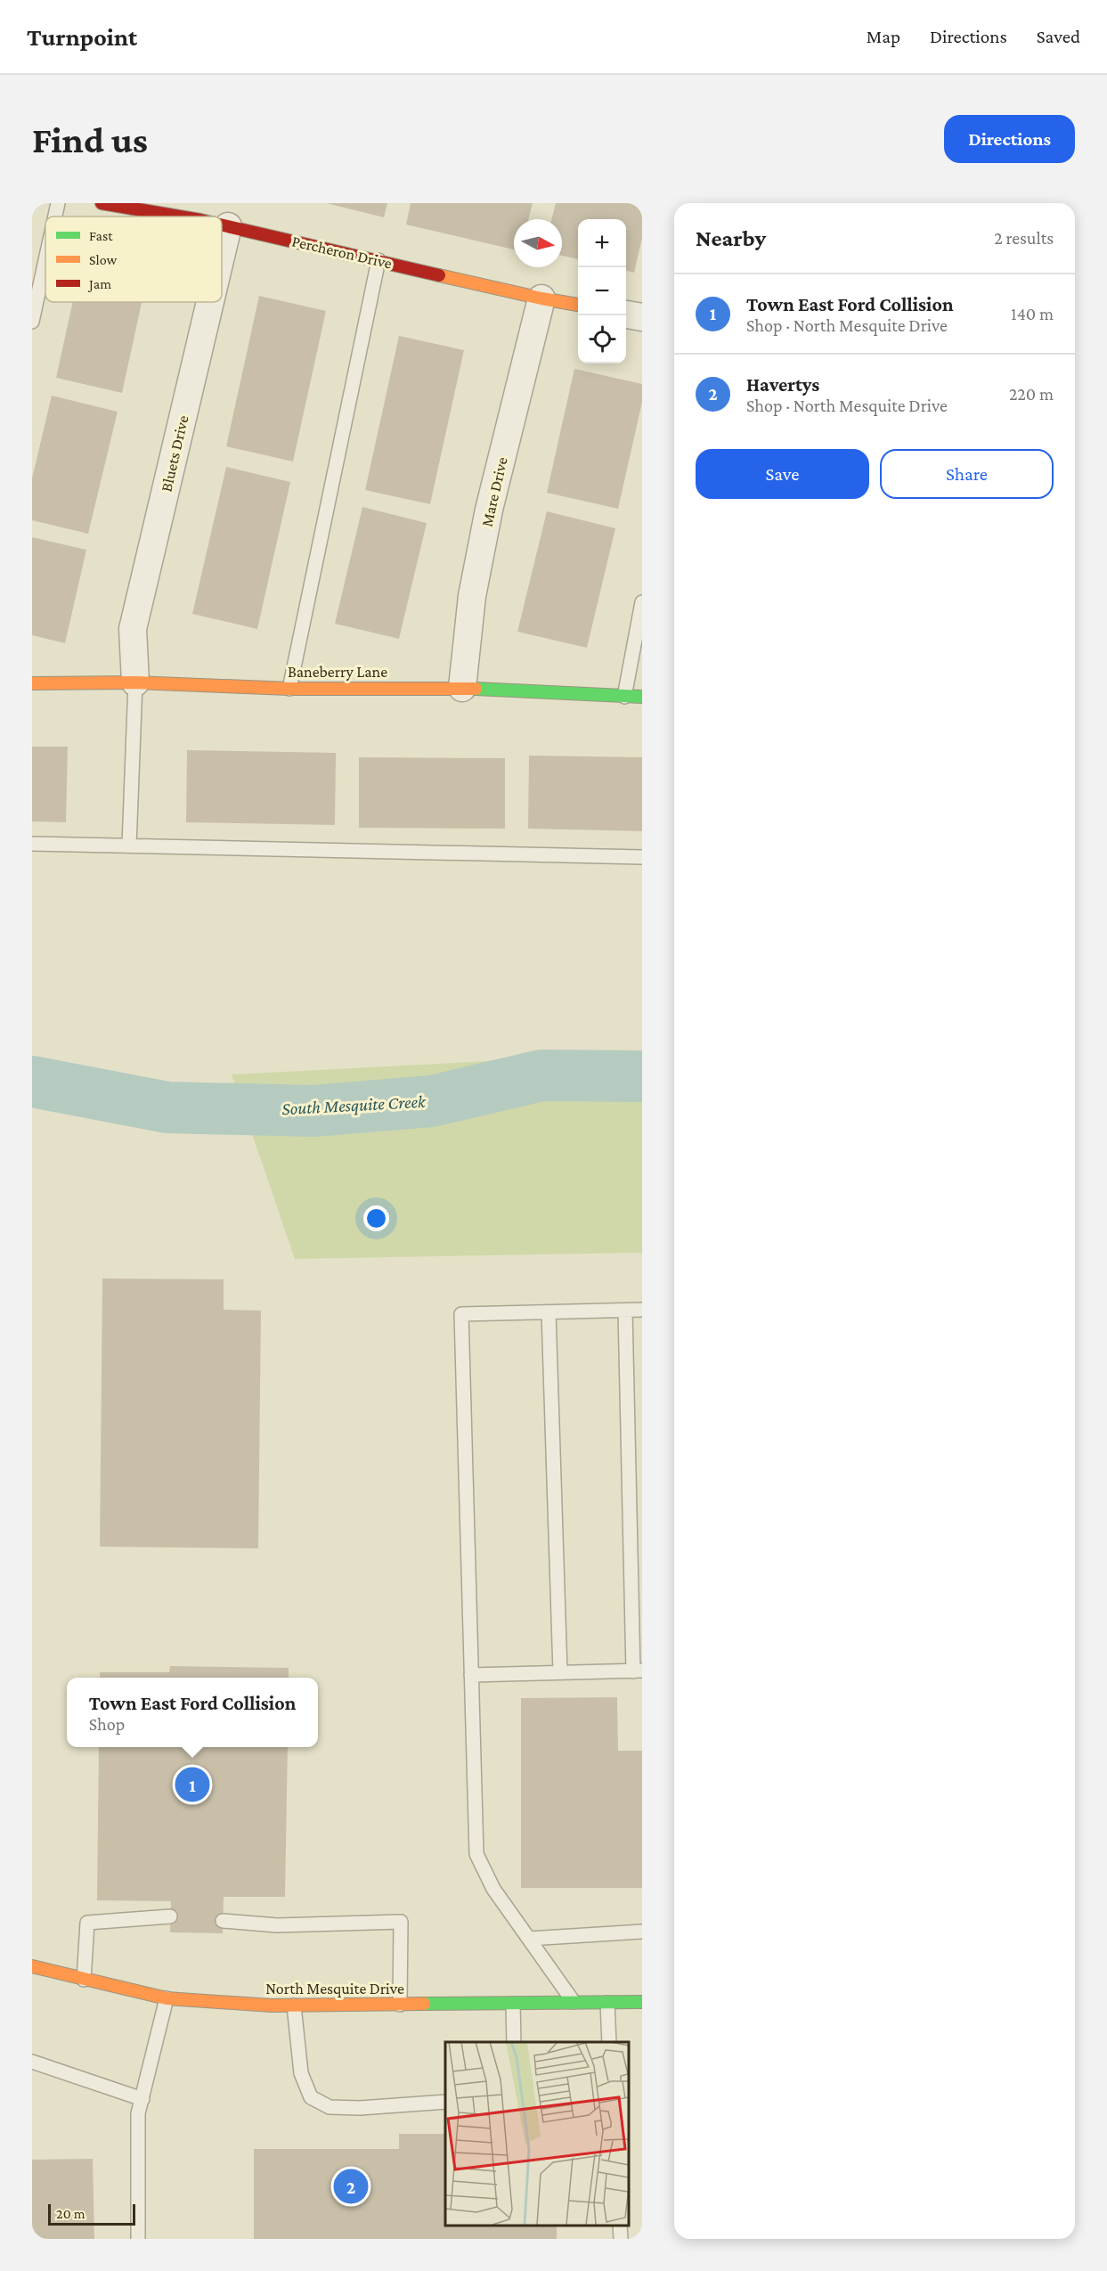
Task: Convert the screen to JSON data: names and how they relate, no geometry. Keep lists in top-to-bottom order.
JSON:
{
  "streets": {
    "street": [
      "Percheron Drive",
      "Bluets Drive",
      "Mare Drive",
      "Baneberry Lane",
      "North Mesquite Drive"
    ]
  },
  "crossings": [
    ["Percheron Drive", "Bluets Drive"],
    ["Percheron Drive", "Mare Drive"],
    ["Bluets Drive", "Baneberry Lane"],
    ["Mare Drive", "Baneberry Lane"]
  ],
  "water": ["South Mesquite Creek"],
  "legend": ["Fast", "Slow", "Jam"],
  "scale_bar": "20 m",
  "north": "right",
  "page": {
    "header": "Turnpoint",
    "nav": ["Map", "Directions", "Saved"],
    "buttons": [
      "Directions",
      ["Save", "Share"]
    ],
    "title": "Find us",
    "heading": ["Nearby", "2 results"],
    "map_buttons": ["+", "−"],
    "list": [
      {
        "mark": "1",
        "name": "Town East Ford Collision",
        "note": "Shop · North Mesquite Drive",
        "value": "140 m"
      },
      {
        "mark": "2",
        "name": "Havertys",
        "note": "Shop · North Mesquite Drive",
        "value": "220 m"
      }
    ],
    "popup": ["Town East Ford Collision", "Shop"],
    "pins": ["1", "2"],
    "scale": "20 m"
  }
}
